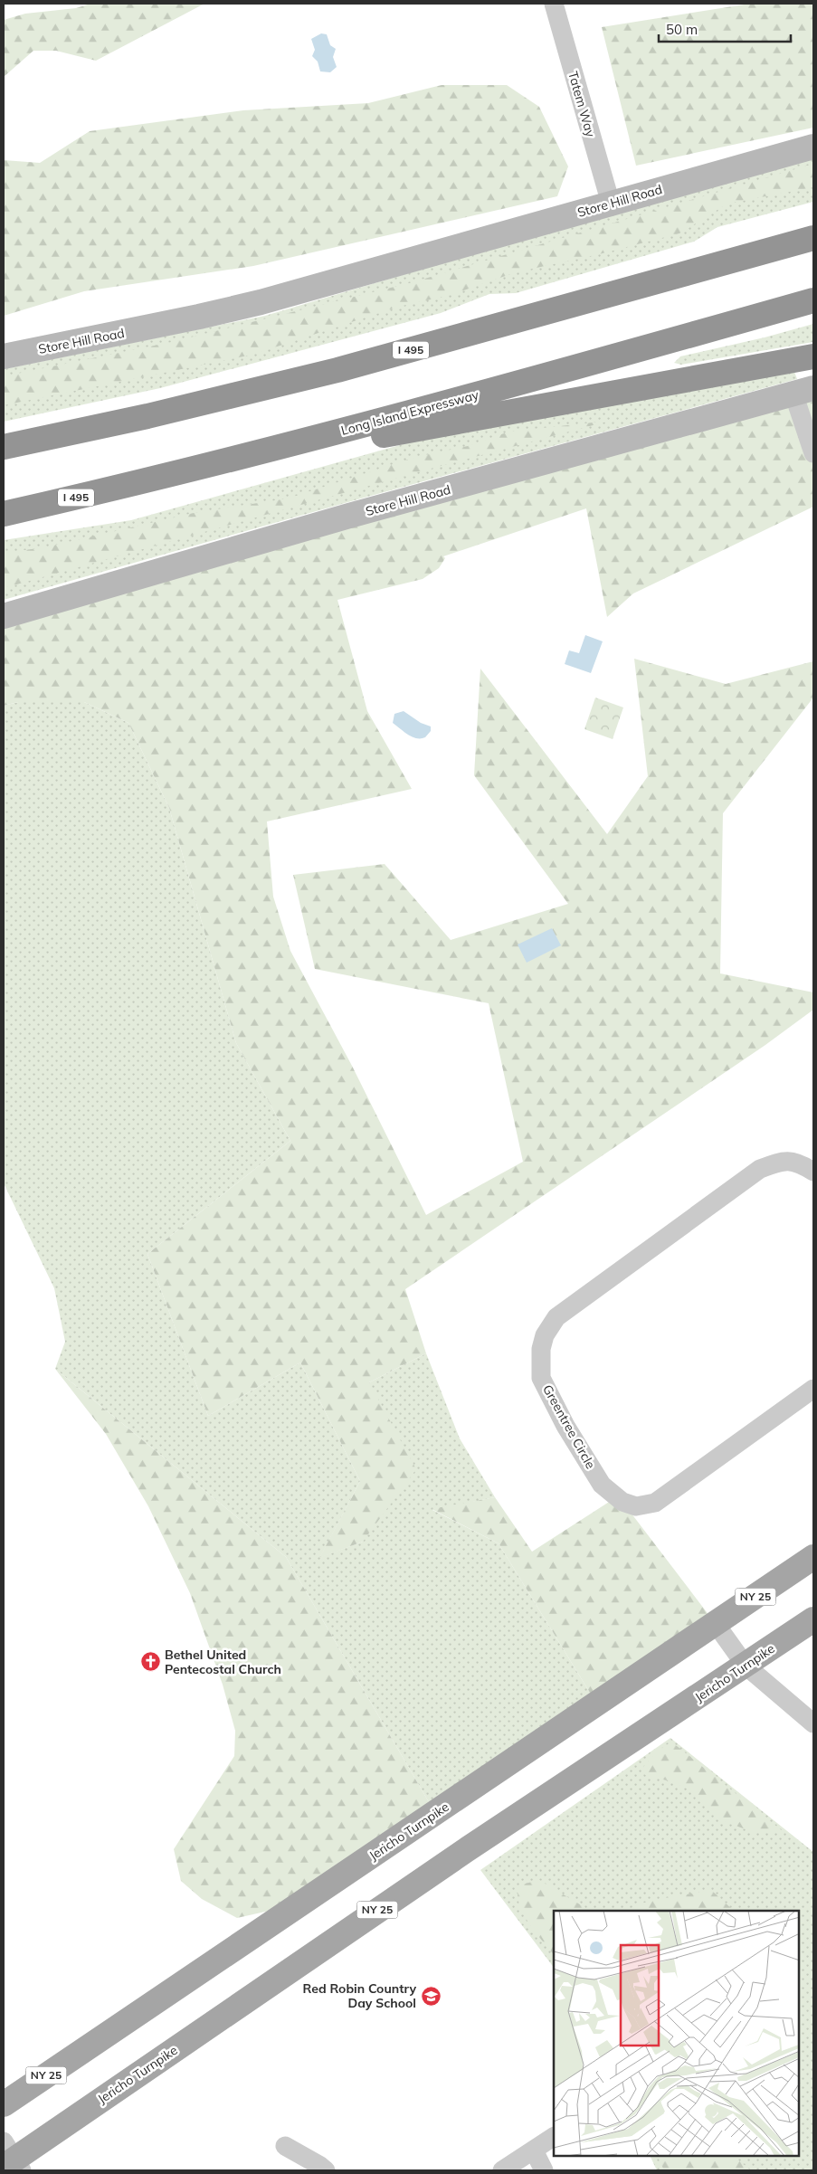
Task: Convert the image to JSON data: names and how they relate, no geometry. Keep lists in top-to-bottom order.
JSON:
{
  "streets": {
    "highway": ["I 495", "Long Island Expressway"],
    "main road": ["Store Hill Road", "NY 25", "Jericho Turnpike"],
    "street": ["Tatem Way", "Greentree Circle"]
  },
  "crossings": [
    ["Tatem Way", "Store Hill Road"]
  ],
  "places": {
    "church": ["Bethel United Pentecostal Church"],
    "school or university": ["Red Robin Country Day School"]
  },
  "scale_bar": "50 m"
}
